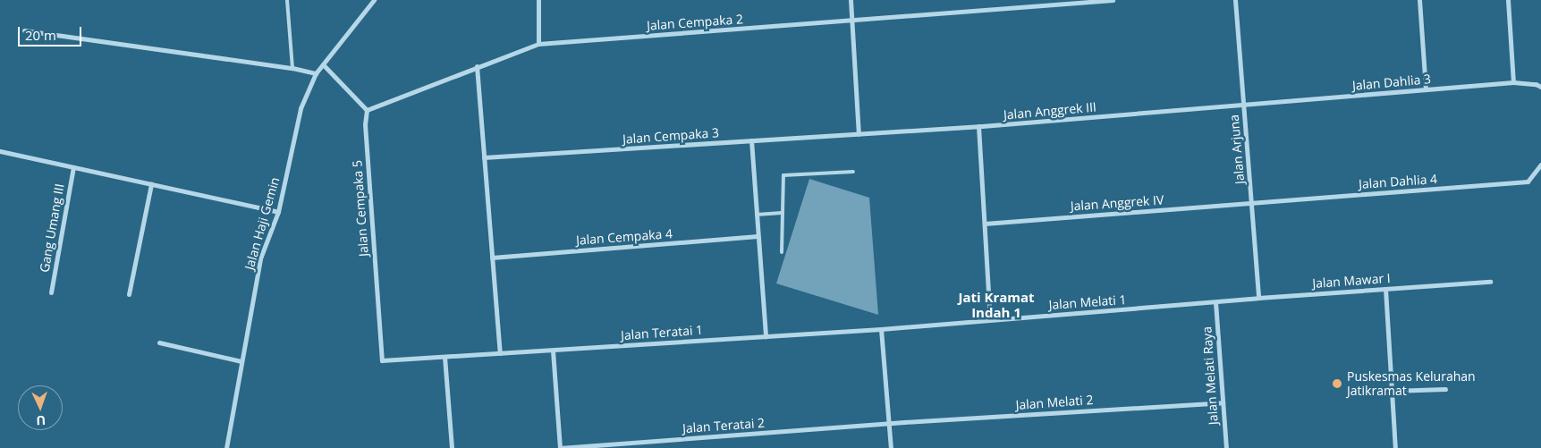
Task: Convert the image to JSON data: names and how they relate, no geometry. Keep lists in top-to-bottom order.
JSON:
{
  "streets": {
    "street": [
      "Jalan Cempaka 2",
      "Jalan Dahlia 3",
      "Jalan Anggrek III",
      "Jalan Cempaka 3",
      "Jalan Arjuna",
      "Jalan Dahlia 4",
      "Jalan Anggrek IV",
      "Jalan Cempaka 5",
      "Jalan Haji Gemin",
      "Gang Umang III",
      "Jalan Cempaka 4",
      "Jalan Mawar I",
      "Jalan Melati 1",
      "Jalan Teratai 1",
      "Jalan Melati Raya",
      "Jalan Melati 2",
      "Jalan Teratai 2"
    ]
  },
  "crossings": [
    ["Jalan Dahlia 3", "Jalan Anggrek III"],
    ["Jalan Dahlia 3", "Jalan Arjuna"],
    ["Jalan Anggrek III", "Jalan Cempaka 3"],
    ["Jalan Anggrek III", "Jalan Arjuna"],
    ["Jalan Arjuna", "Jalan Dahlia 4"],
    ["Jalan Arjuna", "Jalan Anggrek IV"],
    ["Jalan Arjuna", "Jalan Mawar I"],
    ["Jalan Dahlia 4", "Jalan Anggrek IV"],
    ["Jalan Cempaka 5", "Jalan Teratai 1"],
    ["Jalan Mawar I", "Jalan Melati 1"],
    ["Jalan Mawar I", "Jalan Melati Raya"],
    ["Jalan Melati 1", "Jalan Teratai 1"],
    ["Jalan Melati 1", "Jalan Melati Raya"],
    ["Jalan Melati Raya", "Jalan Melati 2"],
    ["Jalan Melati 2", "Jalan Teratai 2"]
  ],
  "districts": ["Jati Kramat Indah 1"],
  "places": ["Puskesmas Kelurahan Jatikramat"],
  "scale_bar": "20 m",
  "north": "bottom"
}
